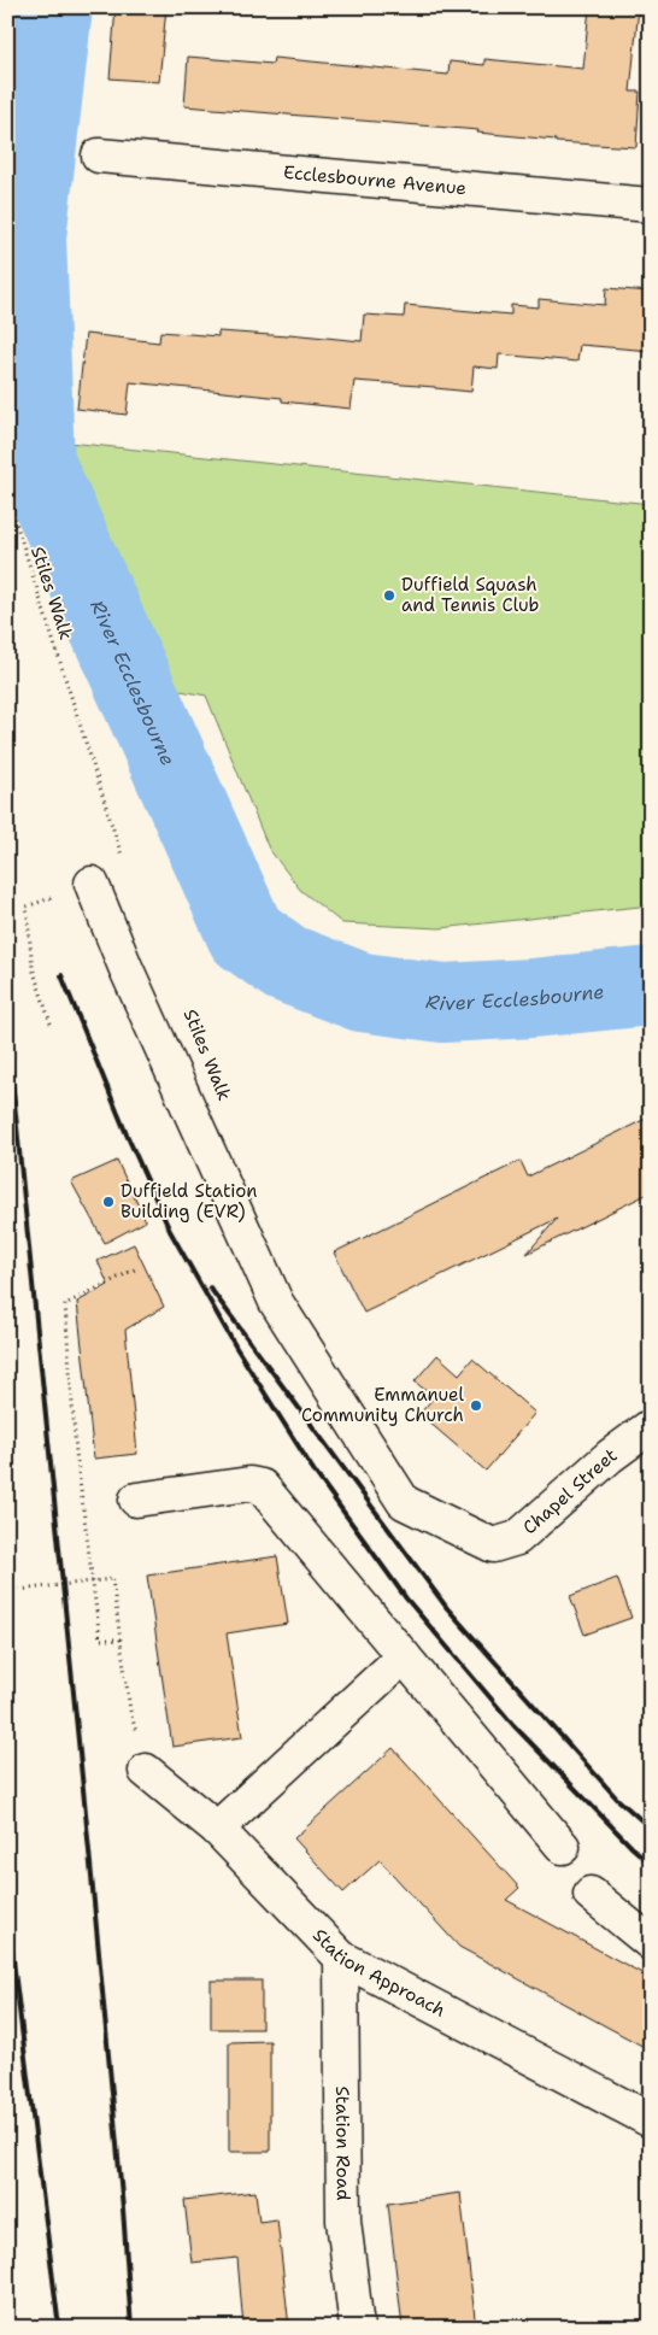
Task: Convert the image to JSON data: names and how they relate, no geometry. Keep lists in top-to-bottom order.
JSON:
{
  "streets": {
    "street": [
      "Ecclesbourne Avenue",
      "Chapel Street",
      "Station Approach",
      "Station Road"
    ],
    "path": ["Stiles Walk"]
  },
  "crossings": [
    ["Station Approach", "Station Road"]
  ],
  "water": ["River Ecclesbourne"],
  "places": ["Duffield Squash and Tennis Club", "Duffield Station Building (EVR)", "Emmanuel Community Church"]
}
